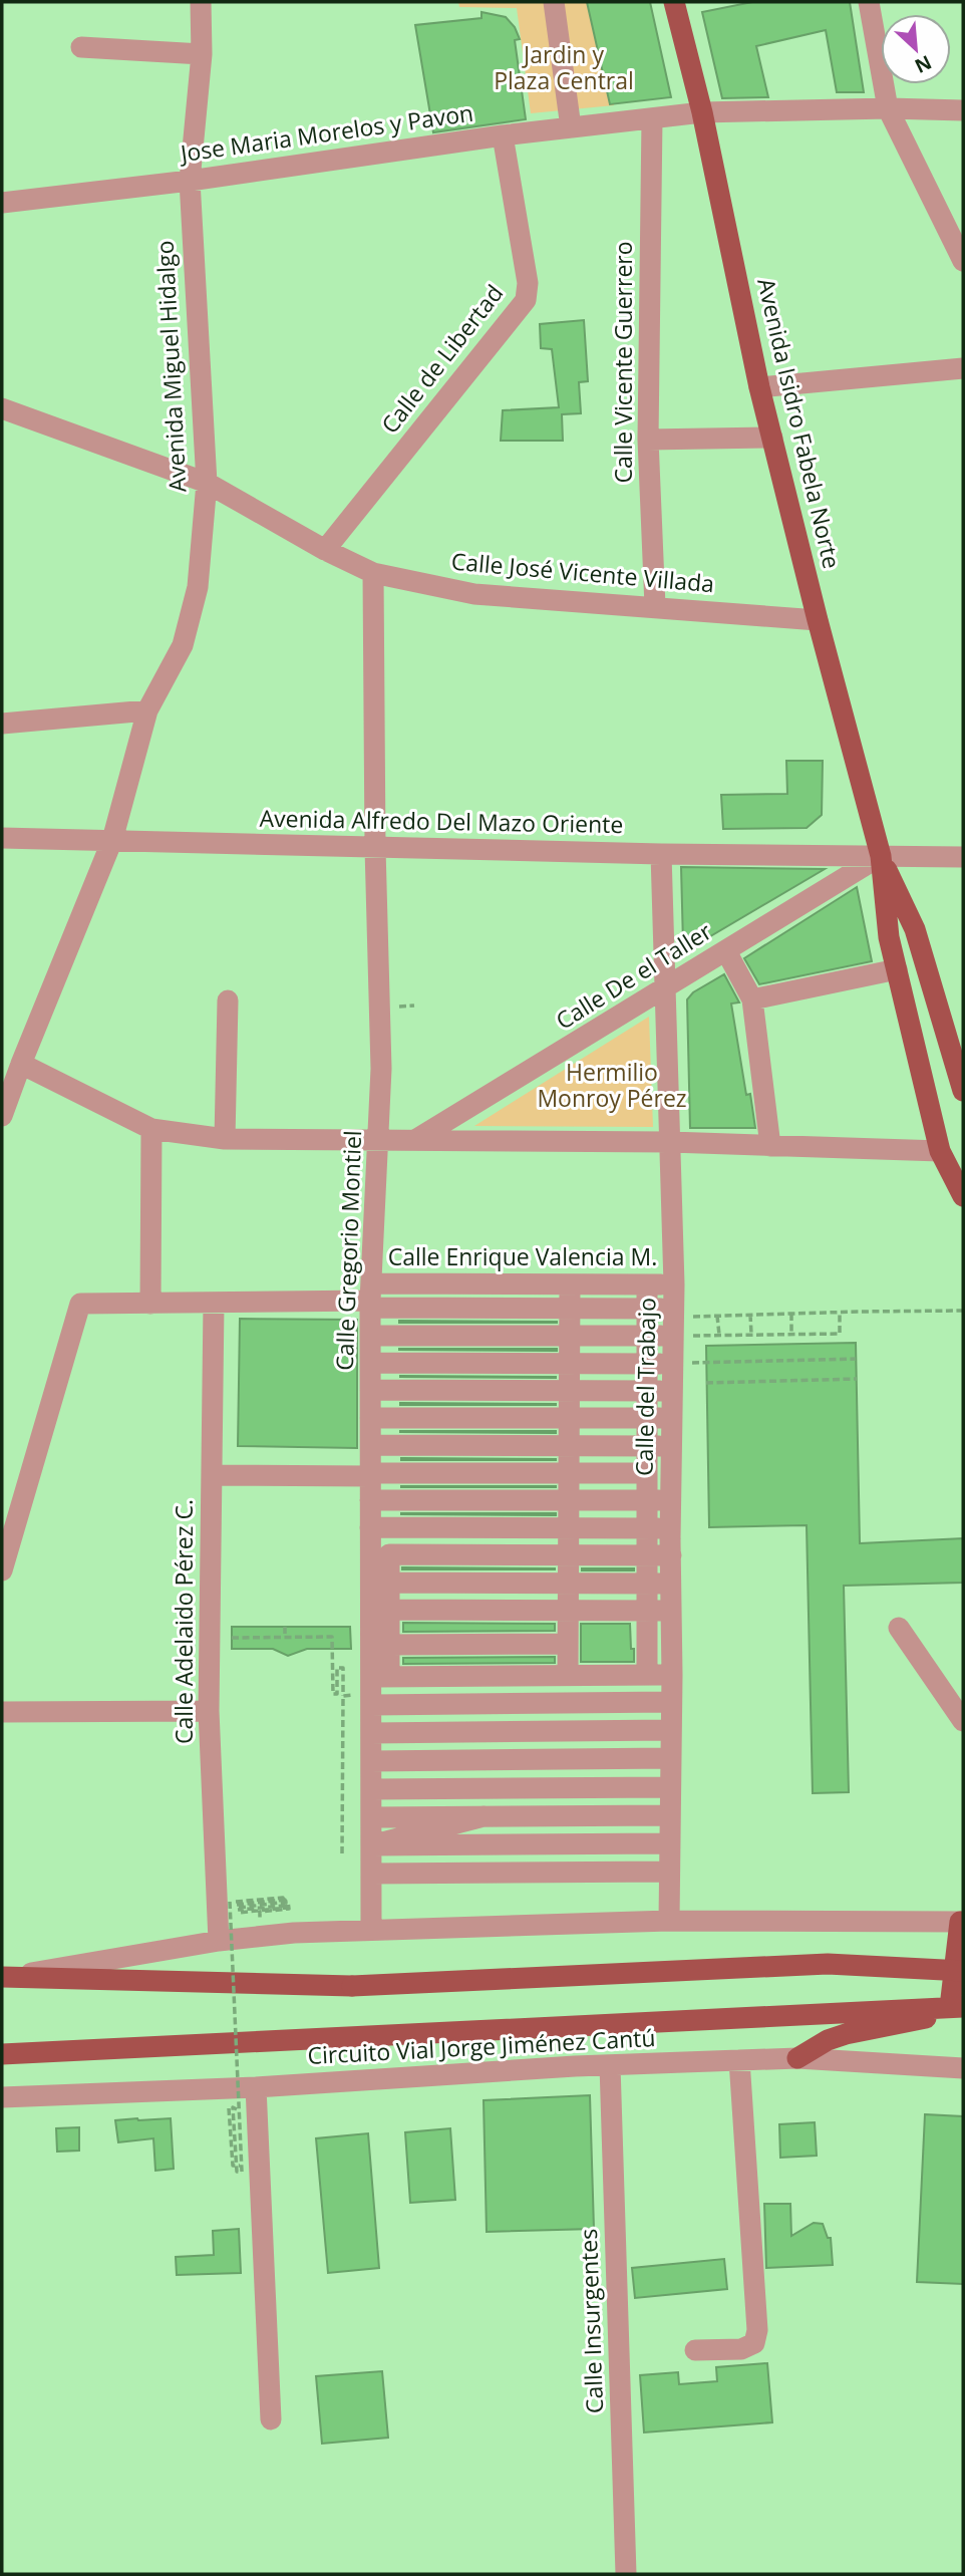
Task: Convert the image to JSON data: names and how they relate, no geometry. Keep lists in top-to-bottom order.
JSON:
{
  "streets": {
    "main road": ["Avenida Isidro Fabela Norte", "Circuito Vial Jorge Jiménez Cantú"],
    "street": [
      "Jose Maria Morelos y Pavon",
      "Calle de Libertad",
      "Calle Vicente Guerrero",
      "Avenida Miguel Hidalgo",
      "Calle José Vicente Villada",
      "Avenida Alfredo Del Mazo Oriente",
      "Calle De el Taller",
      "Calle Gregorio Montiel",
      "Calle Enrique Valencia M.",
      "Calle del Trabajo",
      "Calle Adelaido Pérez C.",
      "Calle Insurgentes"
    ]
  },
  "crossings": [
    ["Jose Maria Morelos y Pavon", "Calle de Libertad"],
    ["Jose Maria Morelos y Pavon", "Calle Vicente Guerrero"],
    ["Jose Maria Morelos y Pavon", "Avenida Miguel Hidalgo"],
    ["Jose Maria Morelos y Pavon", "Avenida Isidro Fabela Norte"],
    ["Calle de Libertad", "Calle José Vicente Villada"],
    ["Calle Vicente Guerrero", "Calle José Vicente Villada"],
    ["Avenida Miguel Hidalgo", "Calle José Vicente Villada"],
    ["Avenida Miguel Hidalgo", "Avenida Alfredo Del Mazo Oriente"],
    ["Avenida Isidro Fabela Norte", "Calle José Vicente Villada"],
    ["Avenida Isidro Fabela Norte", "Avenida Alfredo Del Mazo Oriente"],
    ["Avenida Isidro Fabela Norte", "Calle De el Taller"],
    ["Calle José Vicente Villada", "Calle Gregorio Montiel"],
    ["Avenida Alfredo Del Mazo Oriente", "Calle De el Taller"],
    ["Avenida Alfredo Del Mazo Oriente", "Calle Gregorio Montiel"],
    ["Avenida Alfredo Del Mazo Oriente", "Calle del Trabajo"],
    ["Calle De el Taller", "Calle del Trabajo"],
    ["Calle Gregorio Montiel", "Calle Enrique Valencia M."],
    ["Calle Enrique Valencia M.", "Calle del Trabajo"],
    ["Calle Enrique Valencia M.", "Calle Adelaido Pérez C."],
    ["Circuito Vial Jorge Jiménez Cantú", "Calle Insurgentes"]
  ],
  "parks": ["Jardin y Plaza Central", "Hermilio Monroy Pérez"],
  "north": "bottom right"
}
